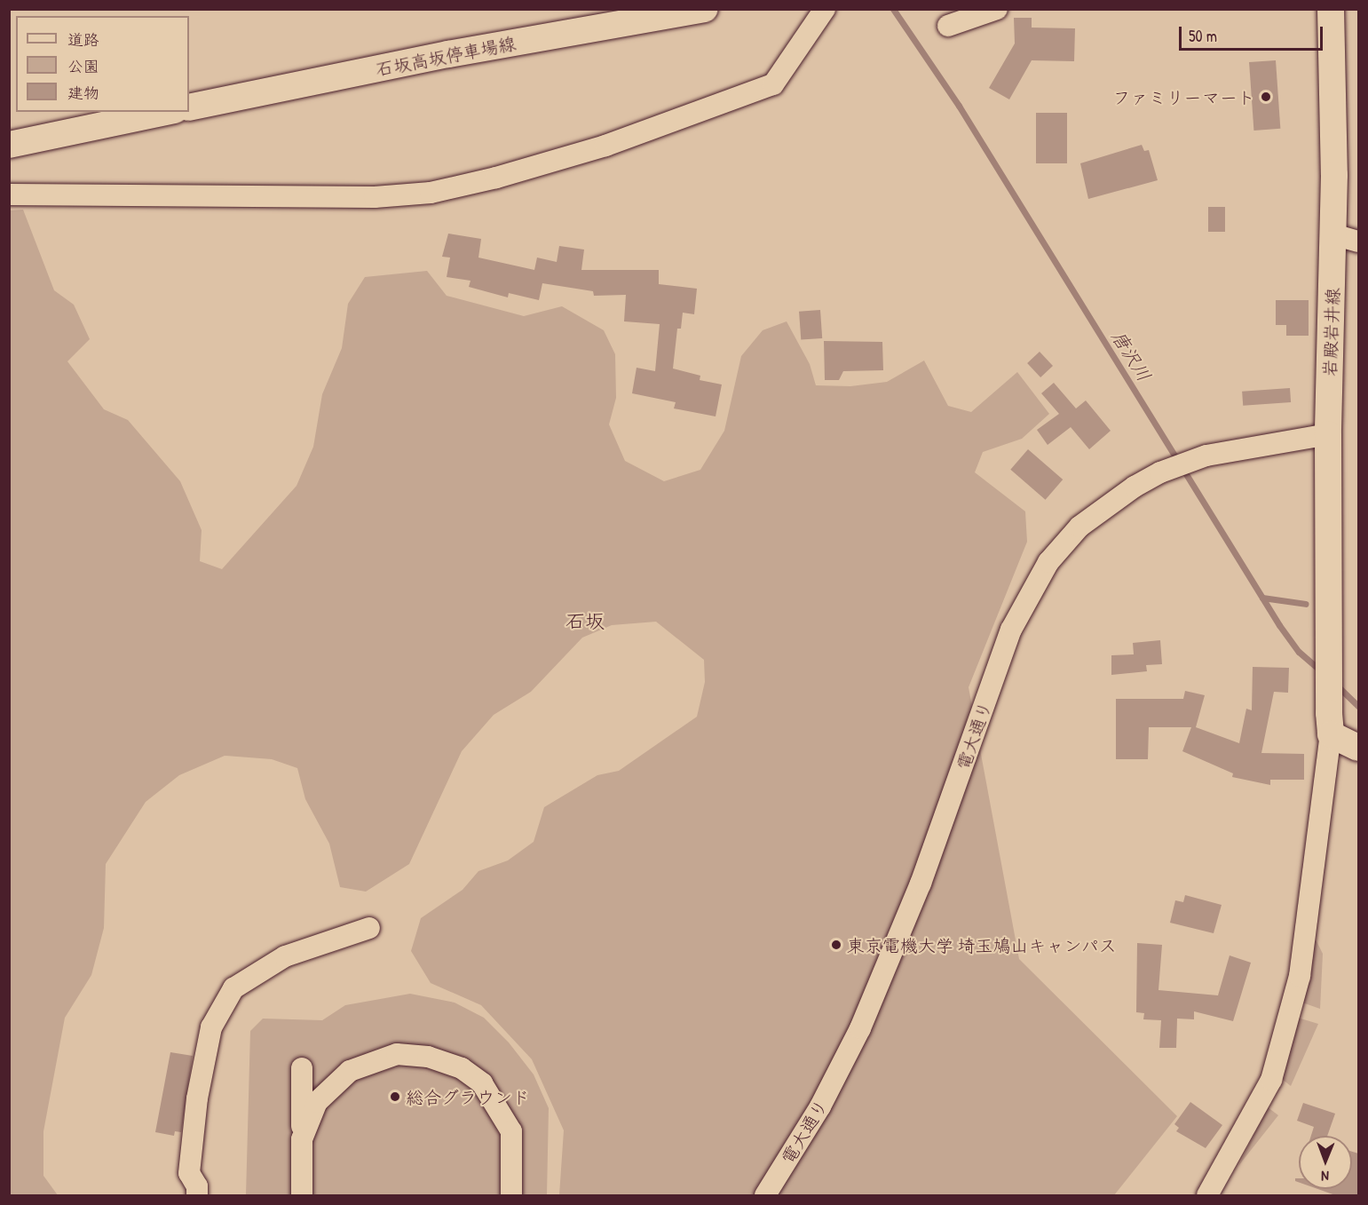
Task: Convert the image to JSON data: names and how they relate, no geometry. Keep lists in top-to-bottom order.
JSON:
{
  "streets": {
    "main road": ["石坂高坂停車場線", "岩殿岩井線"],
    "street": ["電大通り"]
  },
  "crossings": [
    ["岩殿岩井線", "電大通り"]
  ],
  "districts": ["石坂"],
  "water": ["唐沢川"],
  "places": ["ファミリーマート", "東京電機大学 埼玉鳩山キャンパス", "総合グラウンド"],
  "legend": ["道路", "公園", "建物"],
  "scale_bar": "50 m",
  "north": "bottom"
}
